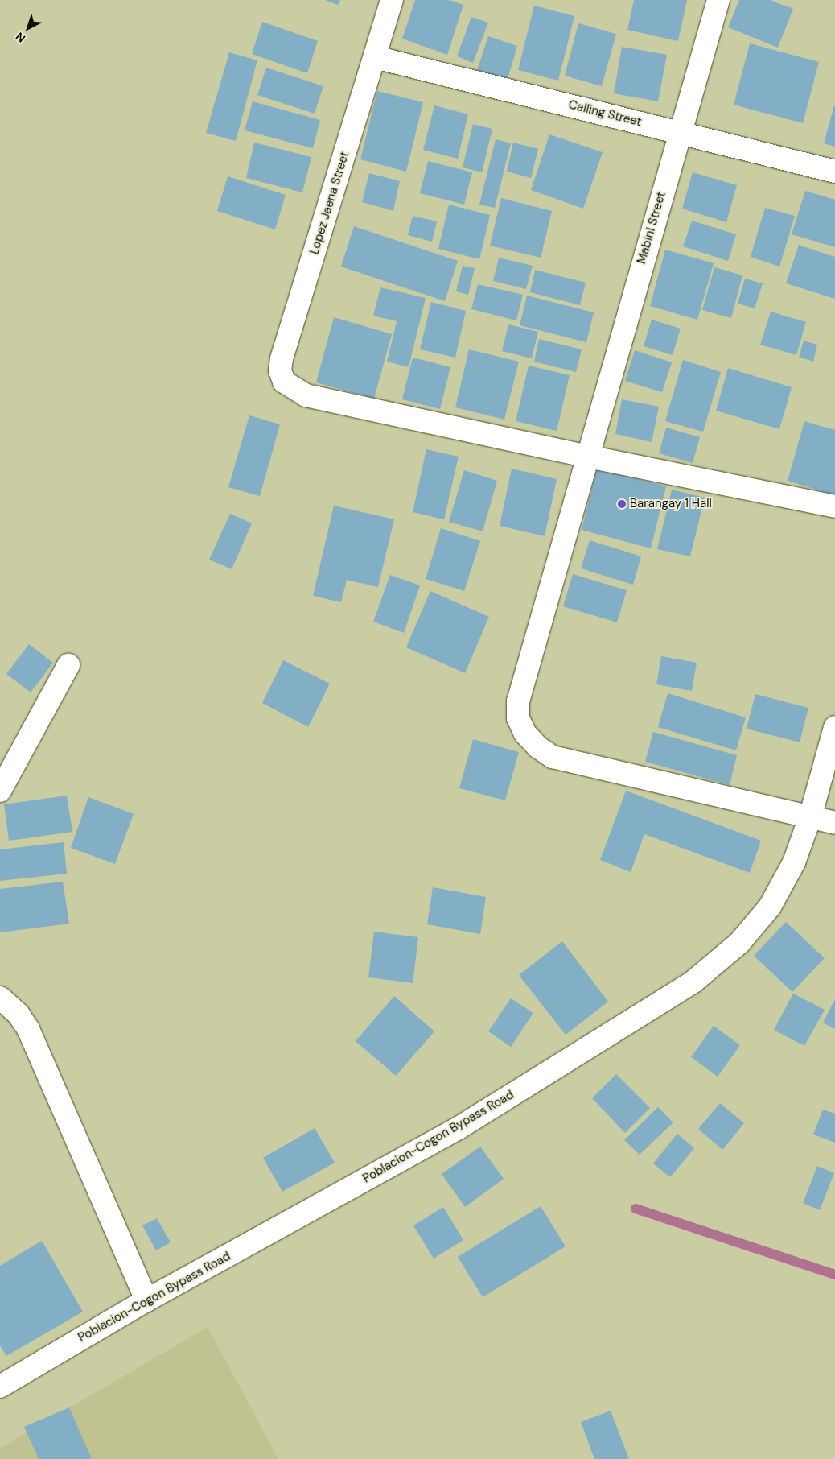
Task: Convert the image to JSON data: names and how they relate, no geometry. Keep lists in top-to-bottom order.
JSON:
{
  "streets": {
    "street": [
      "Cailing Street",
      "Lopez Jaena Street",
      "Mabini Street",
      "Poblacion-Cogon Bypass Road"
    ]
  },
  "crossings": [
    ["Cailing Street", "Lopez Jaena Street"],
    ["Cailing Street", "Mabini Street"],
    ["Lopez Jaena Street", "Mabini Street"],
    ["Mabini Street", "Poblacion-Cogon Bypass Road"]
  ],
  "places": ["Barangay 1 Hall"],
  "north": "bottom left"
}
